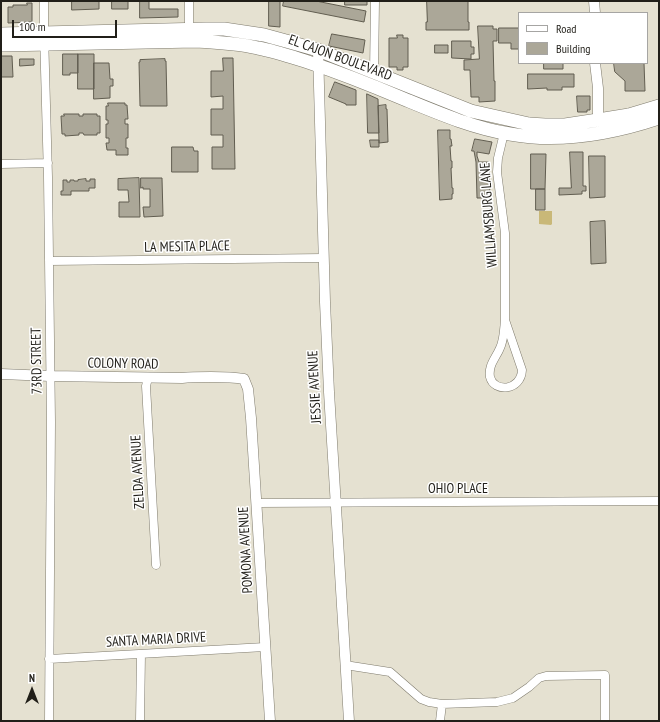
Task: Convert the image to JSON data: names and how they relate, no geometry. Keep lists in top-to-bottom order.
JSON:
{
  "streets": {
    "main road": ["EL CAJON BOULEVARD"],
    "street": [
      "WILLIAMSBURG LANE",
      "LA MESITA PLACE",
      "73RD STREET",
      "COLONY ROAD",
      "JESSIE AVENUE",
      "ZELDA AVENUE",
      "OHIO PLACE",
      "POMONA AVENUE",
      "SANTA MARIA DRIVE"
    ]
  },
  "crossings": [
    ["EL CAJON BOULEVARD", "WILLIAMSBURG LANE"],
    ["EL CAJON BOULEVARD", "73RD STREET"],
    ["EL CAJON BOULEVARD", "JESSIE AVENUE"],
    ["LA MESITA PLACE", "73RD STREET"],
    ["LA MESITA PLACE", "JESSIE AVENUE"],
    ["73RD STREET", "COLONY ROAD"],
    ["73RD STREET", "SANTA MARIA DRIVE"],
    ["COLONY ROAD", "ZELDA AVENUE"],
    ["COLONY ROAD", "POMONA AVENUE"],
    ["JESSIE AVENUE", "OHIO PLACE"],
    ["OHIO PLACE", "POMONA AVENUE"],
    ["POMONA AVENUE", "SANTA MARIA DRIVE"]
  ],
  "legend": ["Road", "Building"],
  "scale_bar": "100 m",
  "north": "top"
}
